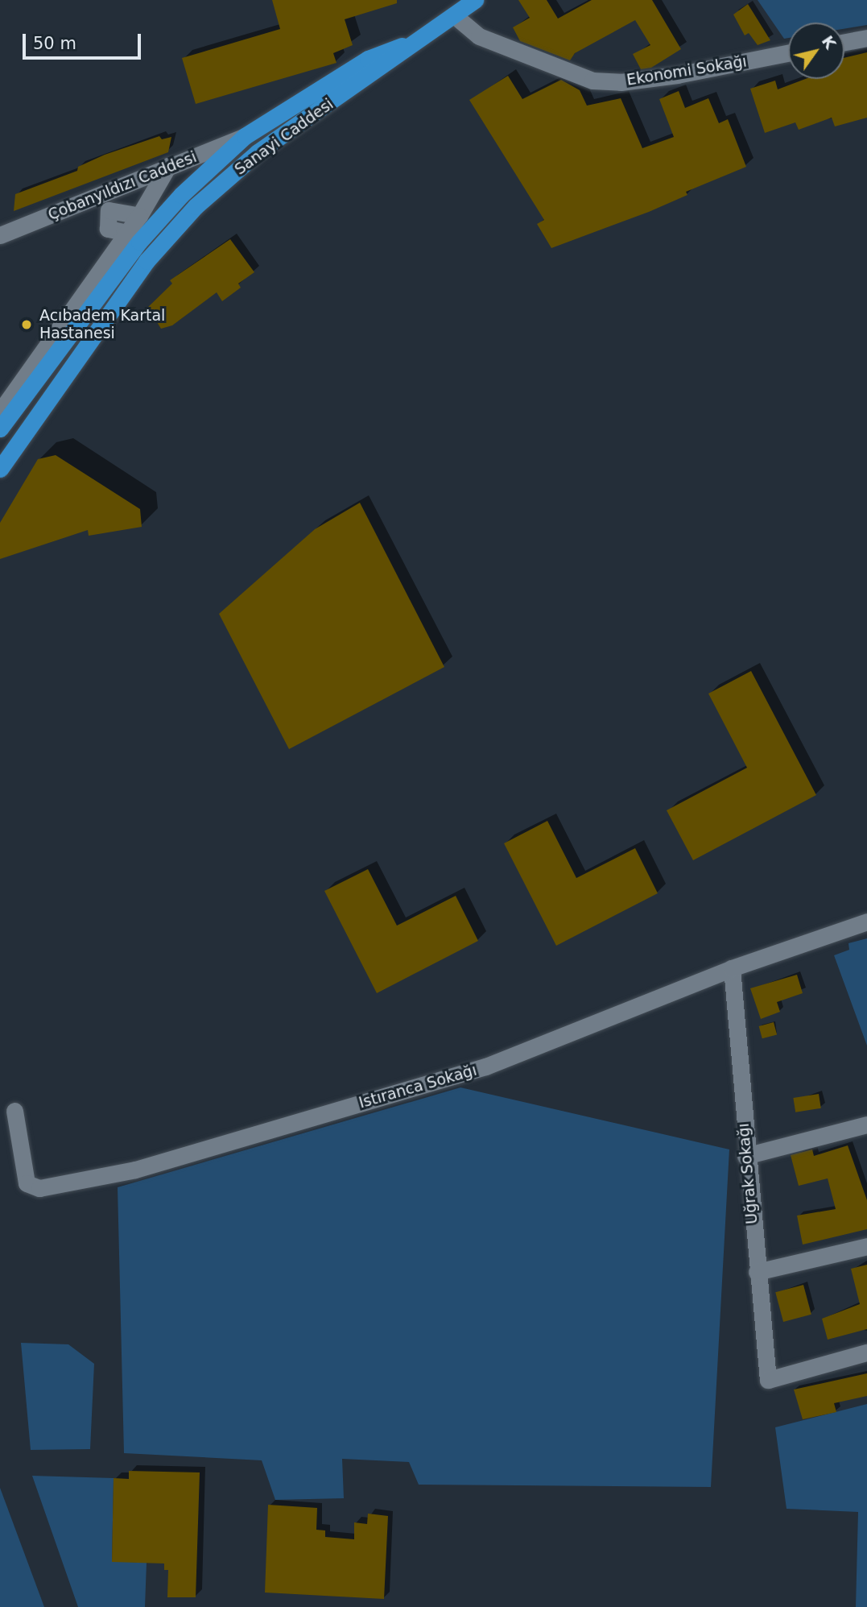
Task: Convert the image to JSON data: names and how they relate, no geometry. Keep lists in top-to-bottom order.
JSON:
{
  "streets": {
    "main road": ["Sanayi Caddesi"],
    "street": [
      "Ekonomi Sokağı",
      "Çobanyıldızı Caddesi",
      "Istıranca Sokağı",
      "Uğrak Sokağı"
    ]
  },
  "crossings": [
    ["Ekonomi Sokağı", "Sanayi Caddesi"],
    ["Sanayi Caddesi", "Çobanyıldızı Caddesi"],
    ["Istıranca Sokağı", "Uğrak Sokağı"]
  ],
  "places": ["Acıbadem Kartal Hastanesi"],
  "scale_bar": "50 m",
  "north": "top right"
}
